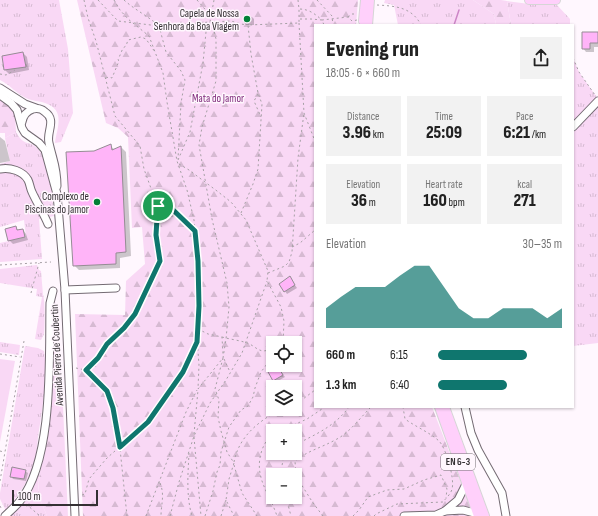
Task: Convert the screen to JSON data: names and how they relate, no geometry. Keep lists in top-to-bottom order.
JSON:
{
  "streets": {
    "main road": ["EN 6-3"],
    "street": ["Avenida Pierre de Coubertin"]
  },
  "parks": ["Mata do Jamor"],
  "places": ["Capela de Nossa Senhora da Boa Viagem", "Complexo de Piscinas do Jamor"],
  "scale_bar": "100 m",
  "page": {
    "heading": ["Evening run", "18:05 · 6 × 660 m"],
    "stats": [
      ["Distance", "3.96 km"],
      ["Time", "25:09"],
      ["Pace", "6:21 /km"],
      ["Elevation", "36 m"],
      ["Heart rate", "160 bpm"],
      ["kcal", "271"]
    ],
    "chart": ["Elevation", "30–35 m"],
    "map_buttons": ["+", "−"],
    "list": [
      {
        "name": "660 m",
        "note": "6:15"
      },
      {
        "name": "1.3 km",
        "note": "6:40"
      }
    ],
    "scale": "100 m"
  }
}
